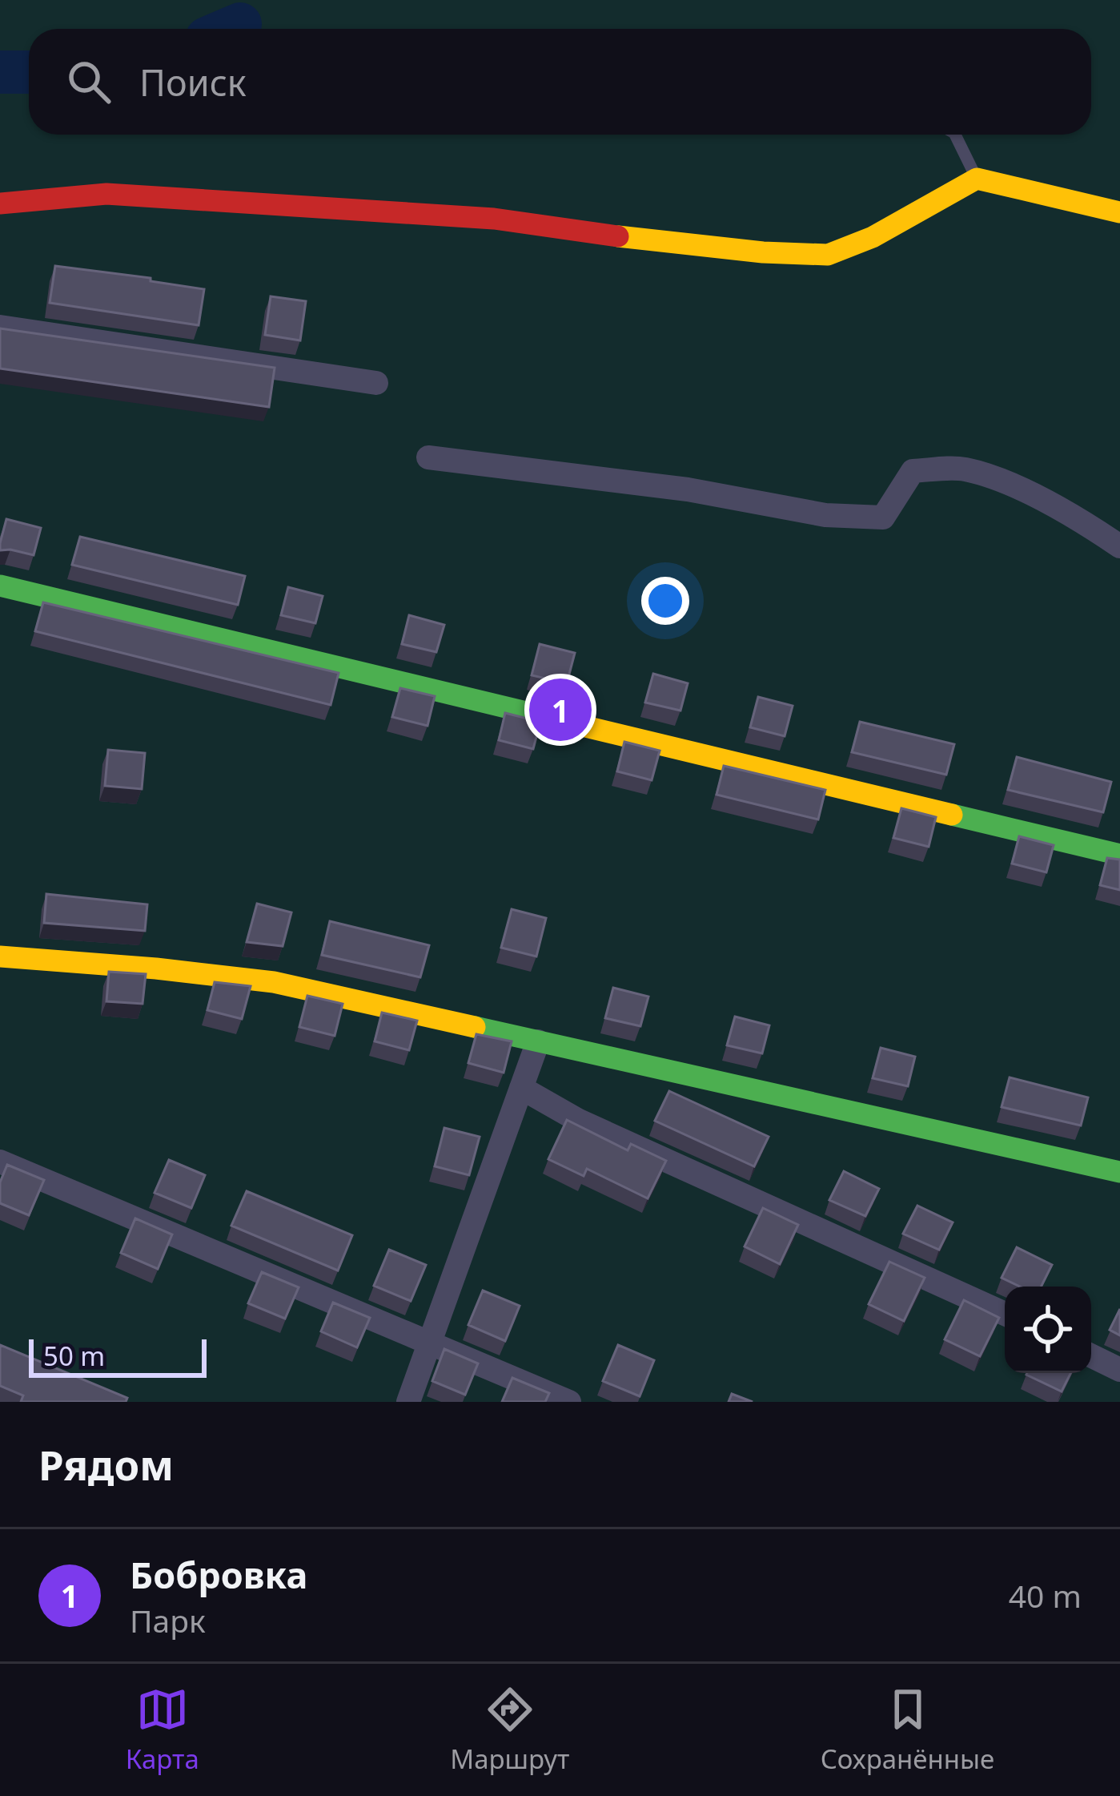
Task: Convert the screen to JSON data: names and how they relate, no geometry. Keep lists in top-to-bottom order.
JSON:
{
  "scale_bar": "50 m",
  "page": {
    "search": "Поиск",
    "pins": "1",
    "scale": "50 m",
    "heading": "Рядом",
    "list": [
      {
        "mark": "1",
        "name": "Бобровка",
        "note": "Парк",
        "value": "40 m"
      }
    ],
    "nav": ["Карта", "Маршрут", "Сохранённые"]
  }
}
